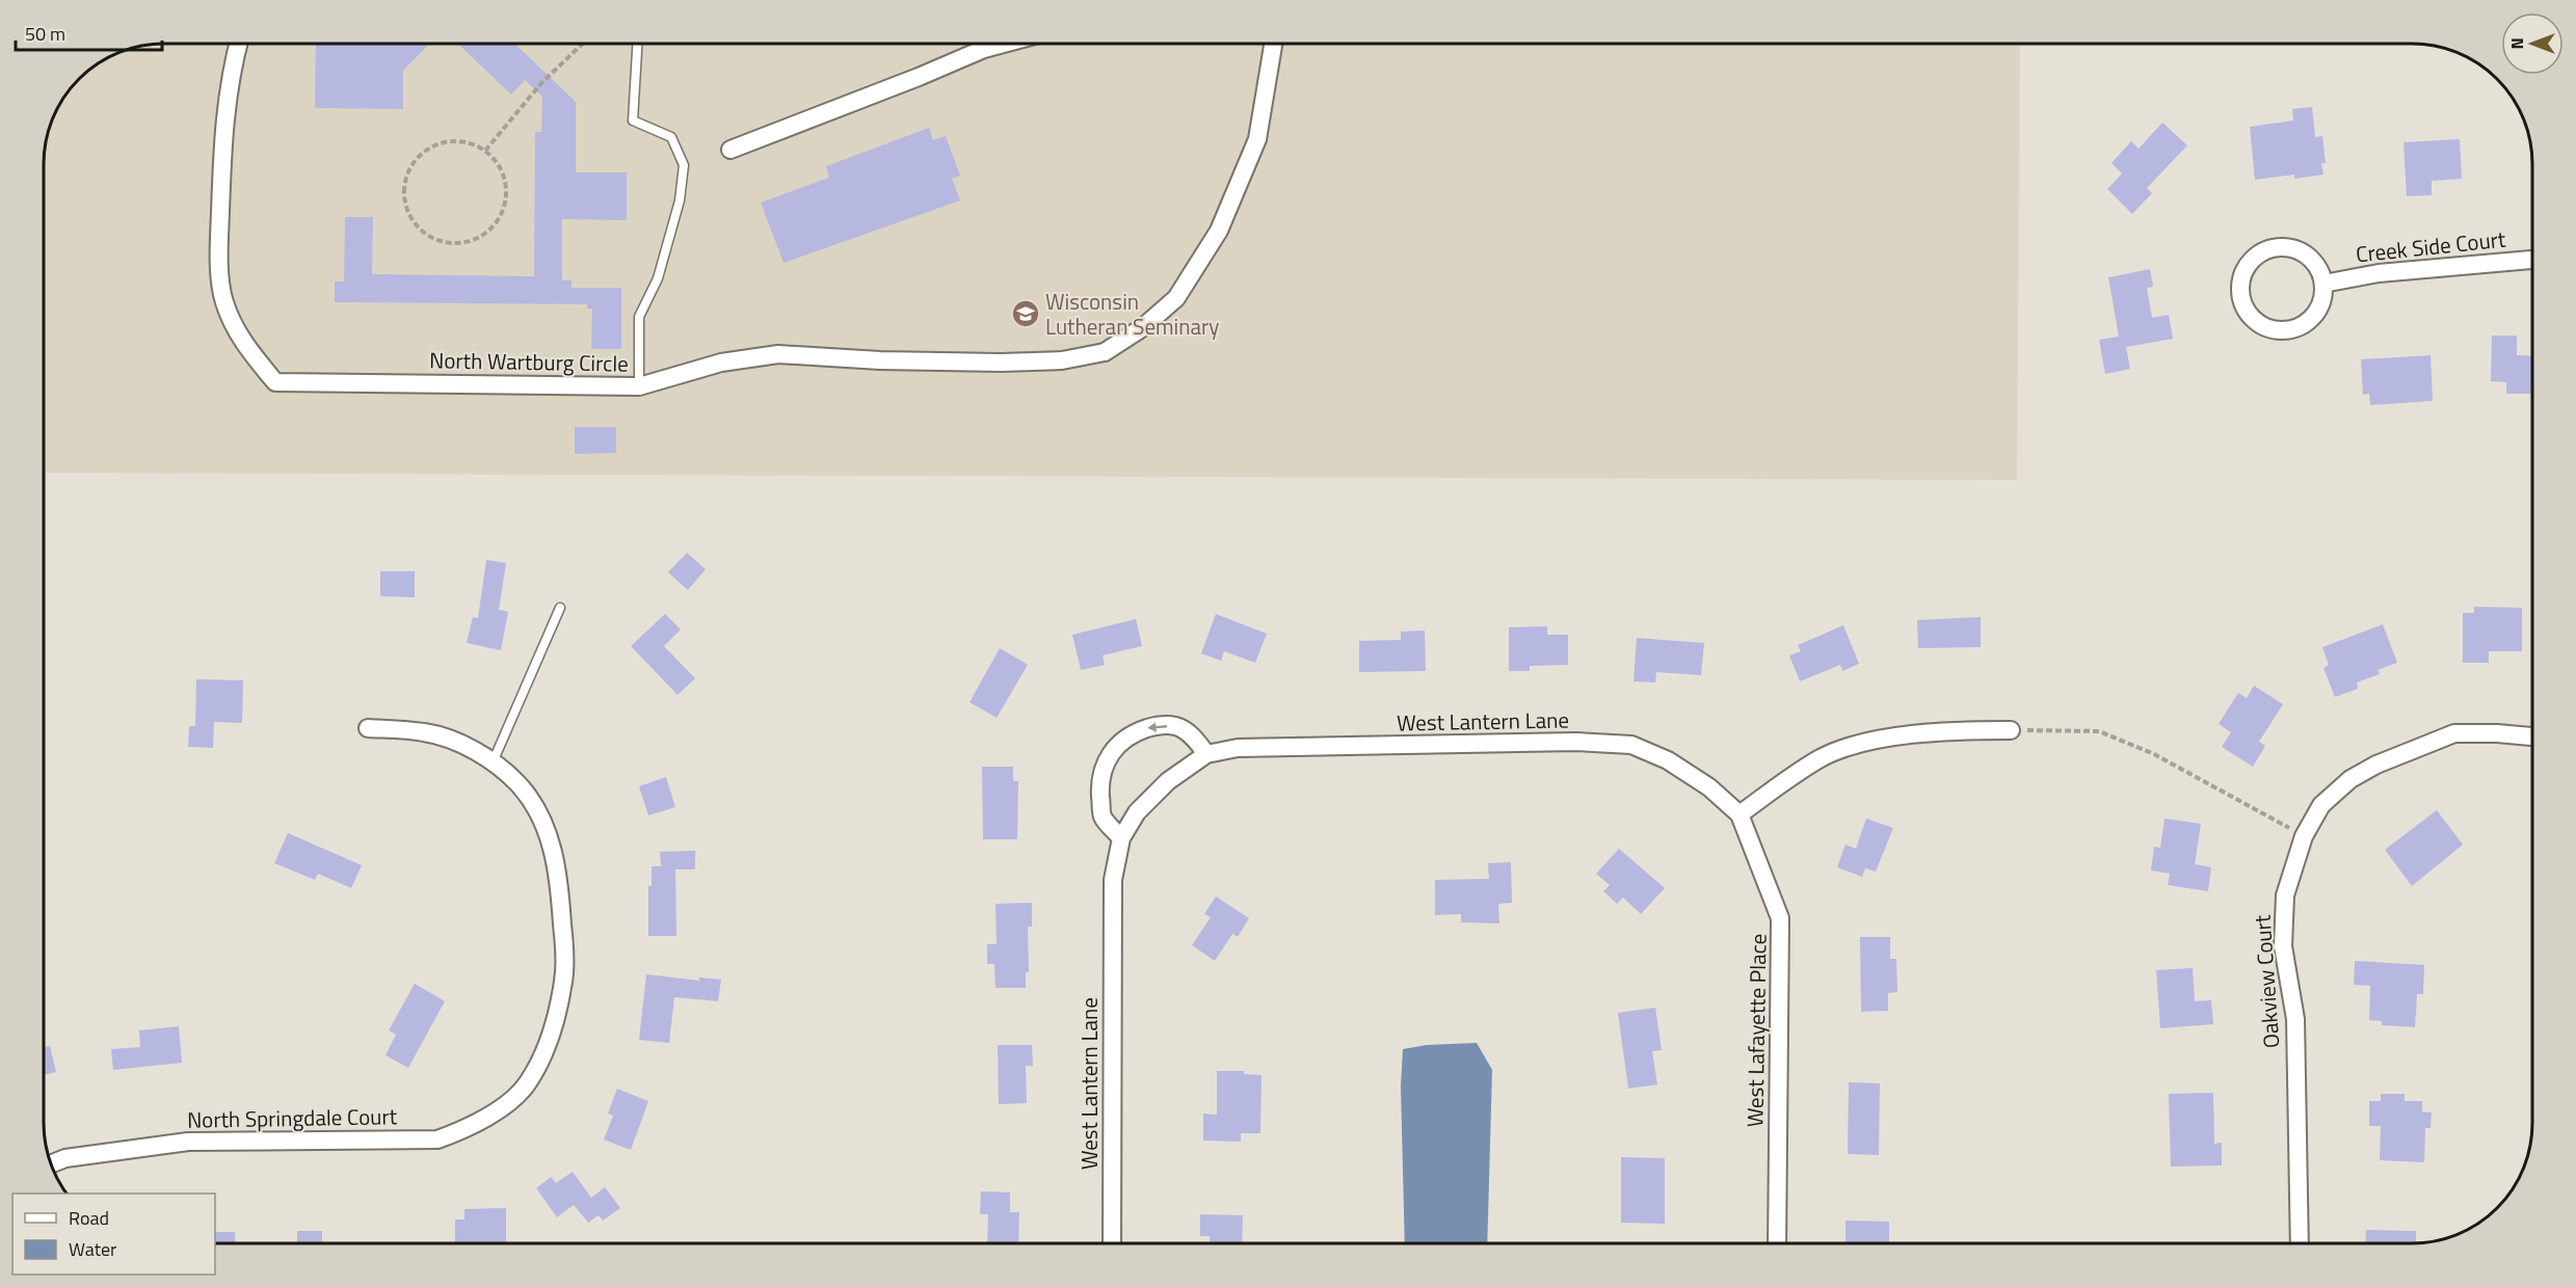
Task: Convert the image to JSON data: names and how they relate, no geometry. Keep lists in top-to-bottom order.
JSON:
{
  "streets": {
    "street": [
      "Creek Side Court",
      "North Wartburg Circle",
      "West Lantern Lane",
      "Oakview Court",
      "West Lafayette Place",
      "North Springdale Court"
    ]
  },
  "crossings": [
    ["West Lantern Lane", "West Lafayette Place"]
  ],
  "places": {
    "school or university": ["Wisconsin Lutheran Seminary"]
  },
  "legend": ["Road", "Water"],
  "scale_bar": "50 m",
  "north": "left"
}
